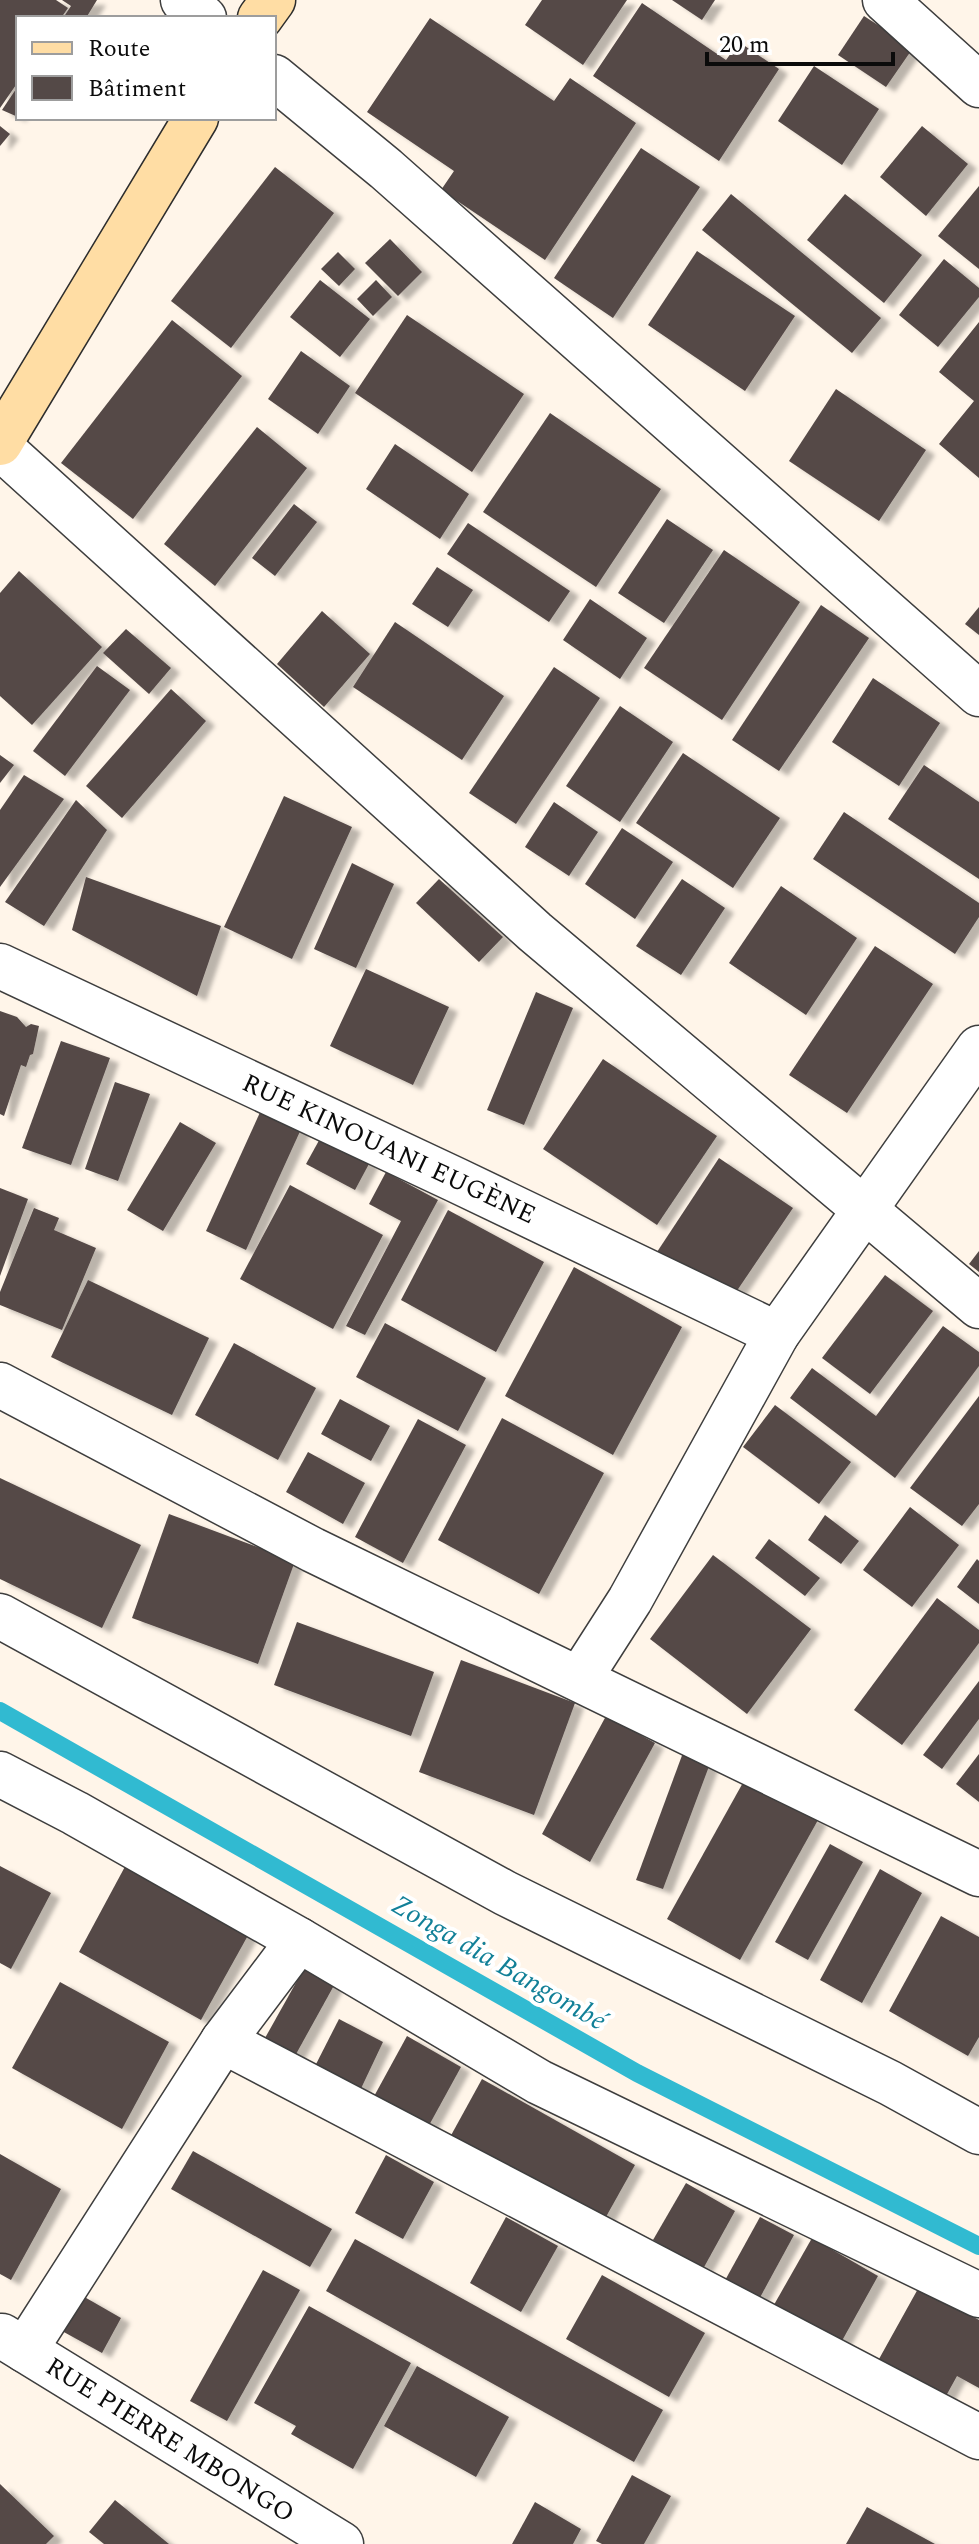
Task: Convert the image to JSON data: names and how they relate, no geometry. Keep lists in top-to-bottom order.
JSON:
{
  "streets": {
    "street": ["RUE KINOUANI EUGÈNE", "RUE PIERRE MBONGO"]
  },
  "water": ["Zonga dia Bangombé"],
  "legend": ["Route", "Bâtiment"],
  "scale_bar": "20 m"
}
